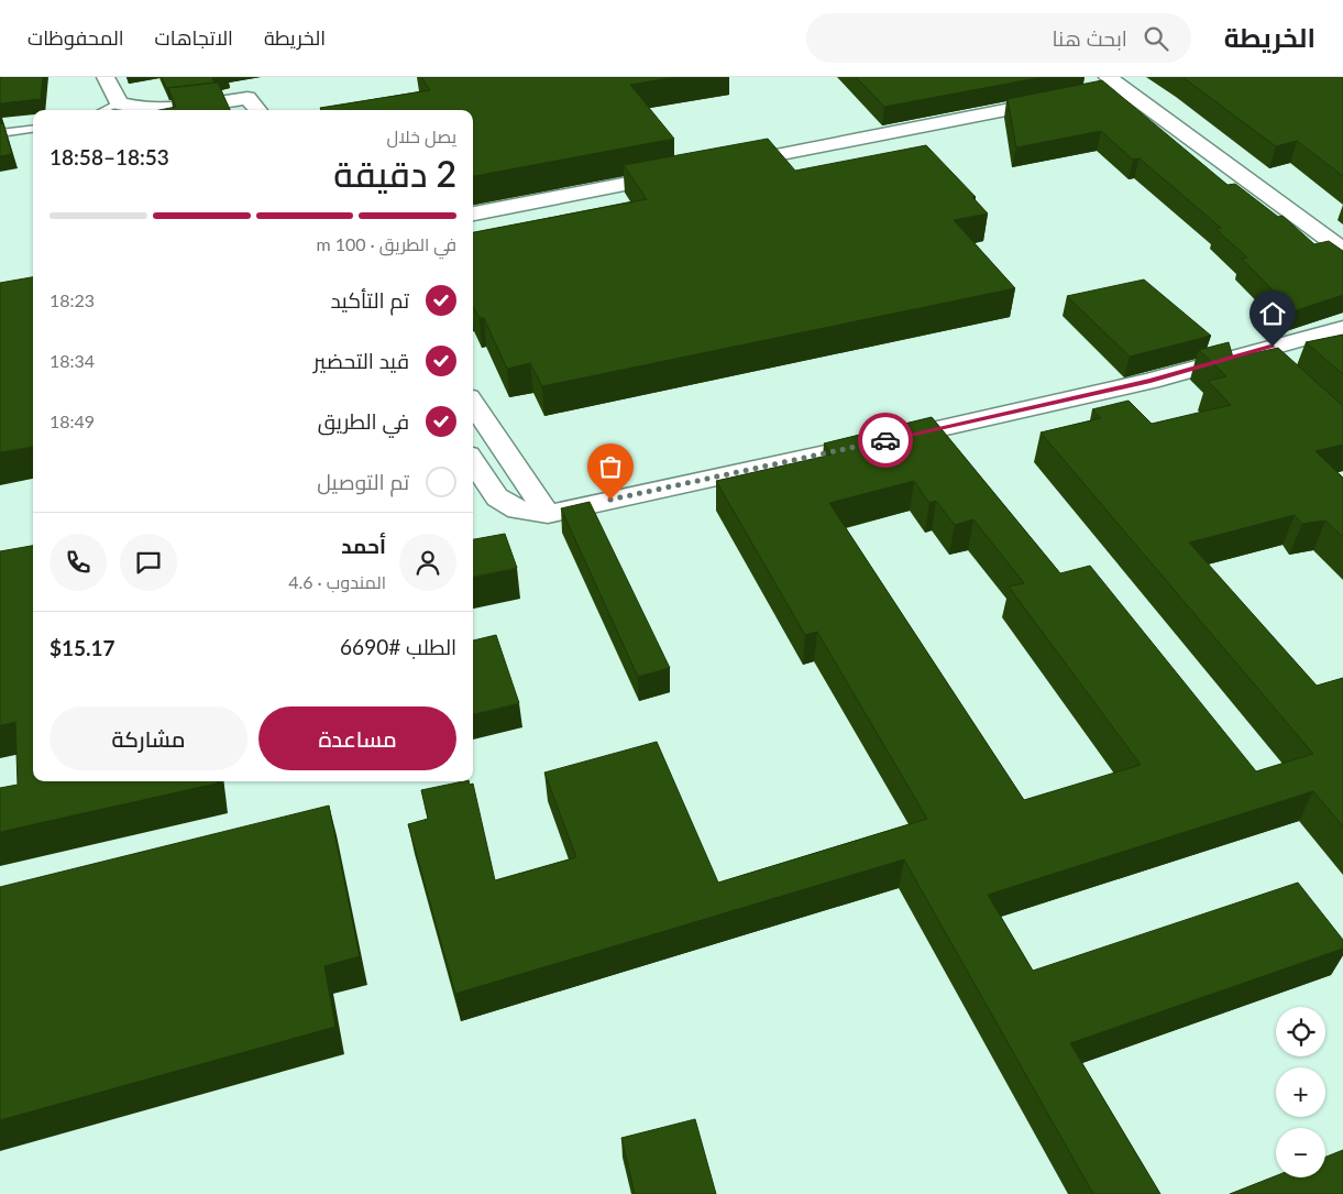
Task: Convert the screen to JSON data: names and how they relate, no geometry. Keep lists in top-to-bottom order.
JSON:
{
  "page": {
    "header": "الخريطة",
    "search": "ابحث هنا",
    "nav": ["الخريطة", "الاتجاهات", "المحفوظات"],
    "heading": ["2 دقيقة", "يصل خلال", "18:53–18:58"],
    "panel": [
      "أحمد",
      "المندوب · 4.6",
      "الطلب #6690",
      "$15.17"
    ],
    "bar": "في الطريق · 100 m",
    "list": [
      ["تم التأكيد", "18:23"],
      ["قيد التحضير", "18:34"],
      ["في الطريق", "18:49"],
      "تم التوصيل"
    ],
    "buttons": ["مساعدة", "مشاركة"],
    "map_buttons": ["+", "−"]
  }
}
